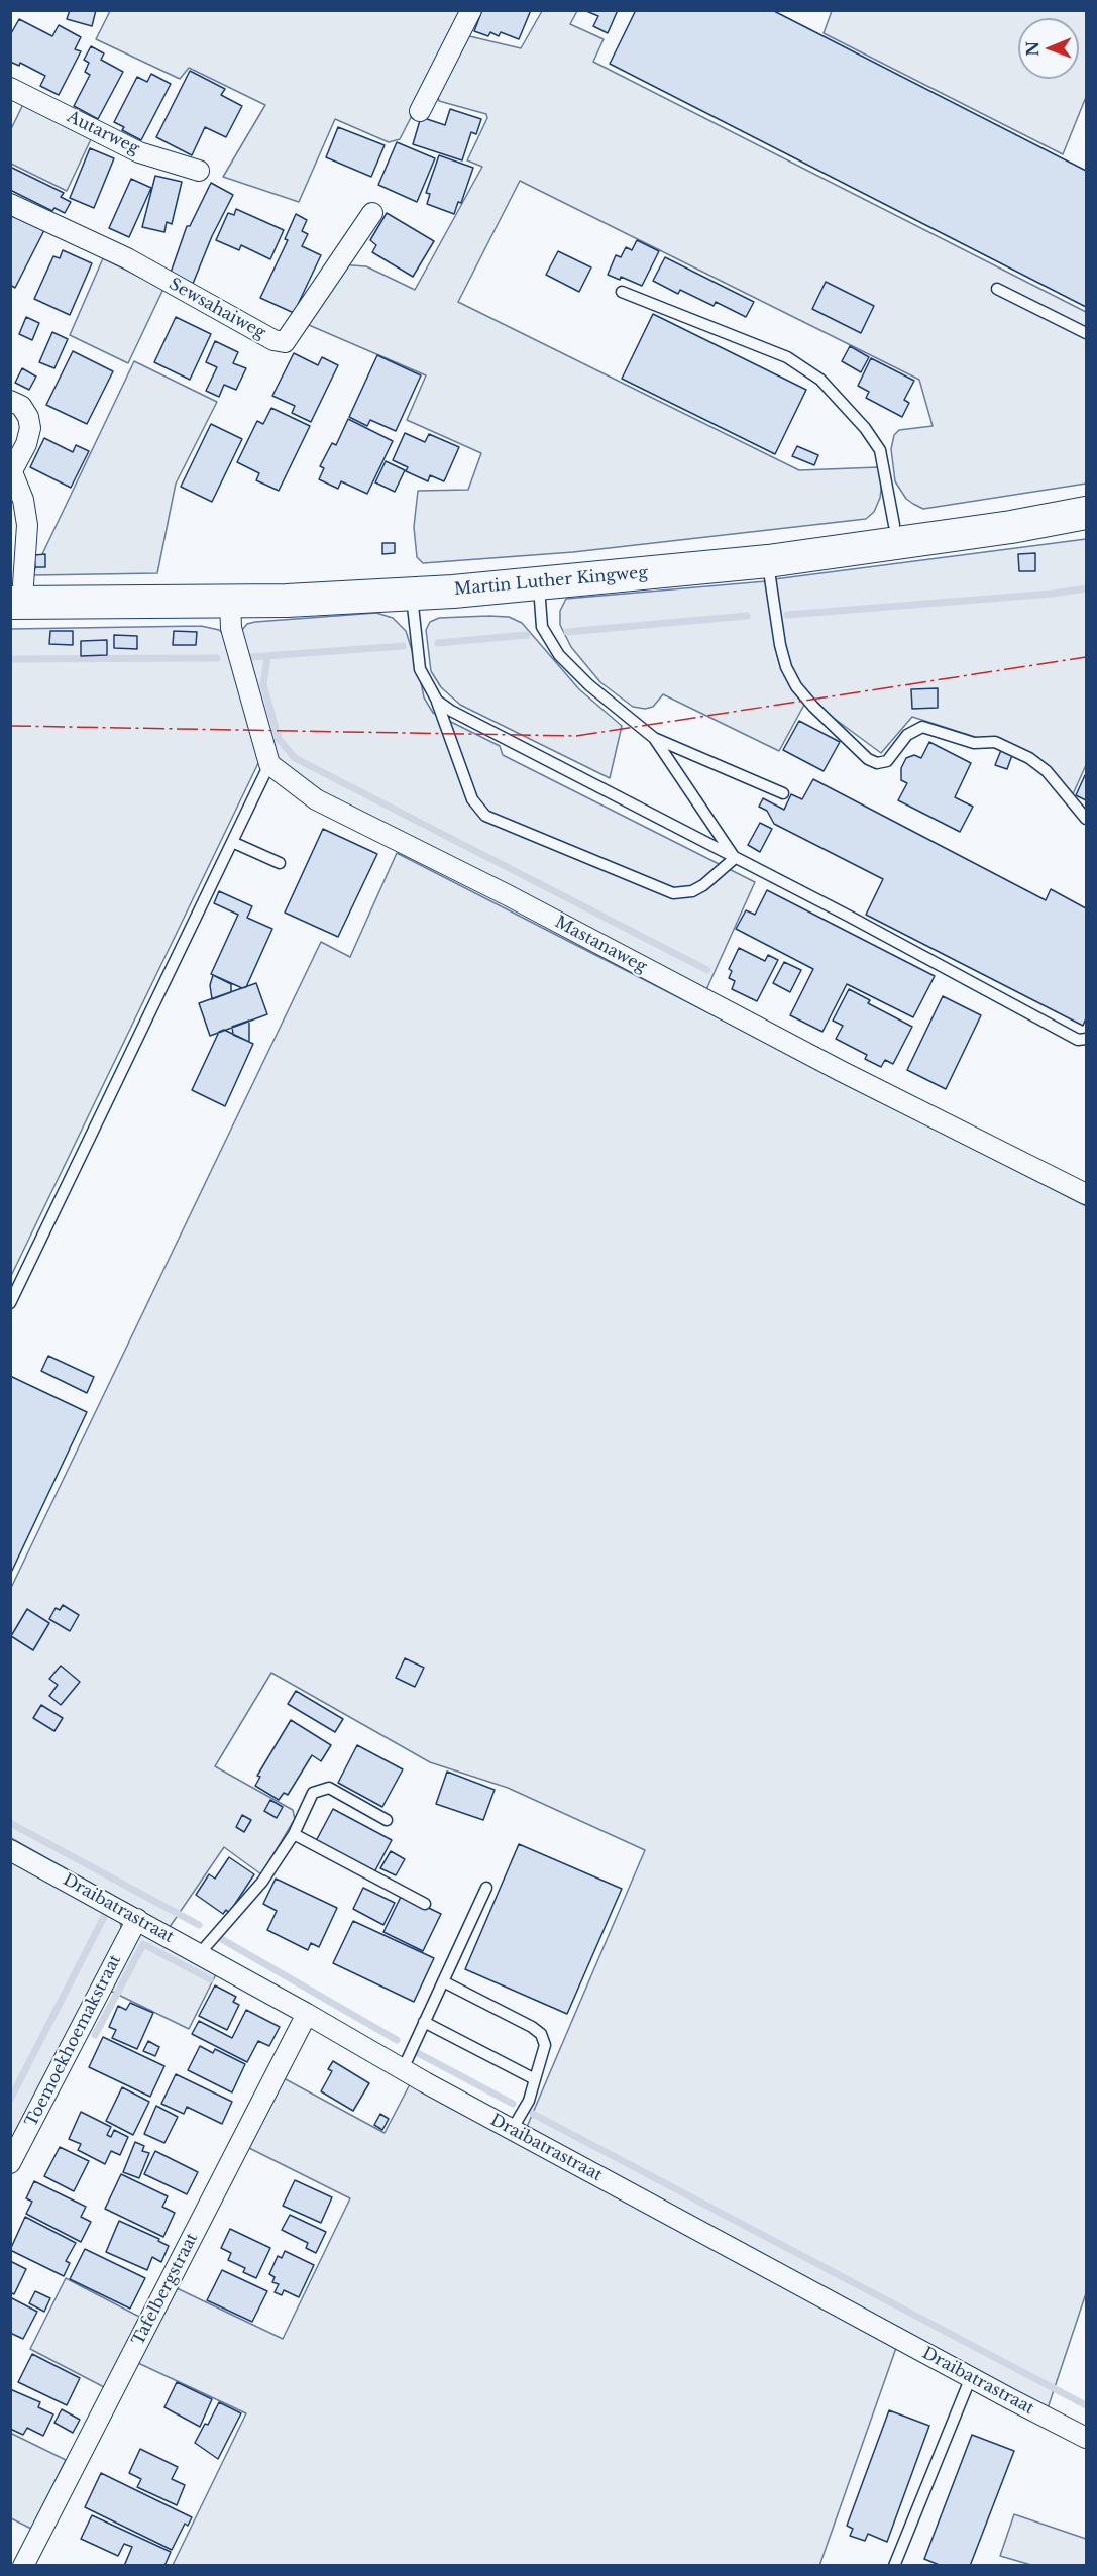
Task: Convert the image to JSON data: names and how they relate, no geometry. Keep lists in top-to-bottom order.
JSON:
{
  "streets": {
    "main road": ["Martin Luther Kingweg"],
    "street": [
      "Autarweg",
      "Sewsahaiweg",
      "Mastanaweg",
      "Draibatrastraat",
      "Toemoekhoemakstraat",
      "Tafelbergstraat"
    ]
  },
  "crossings": [
    ["Draibatrastraat", "Toemoekhoemakstraat"],
    ["Draibatrastraat", "Tafelbergstraat"]
  ],
  "north": "left"
}
